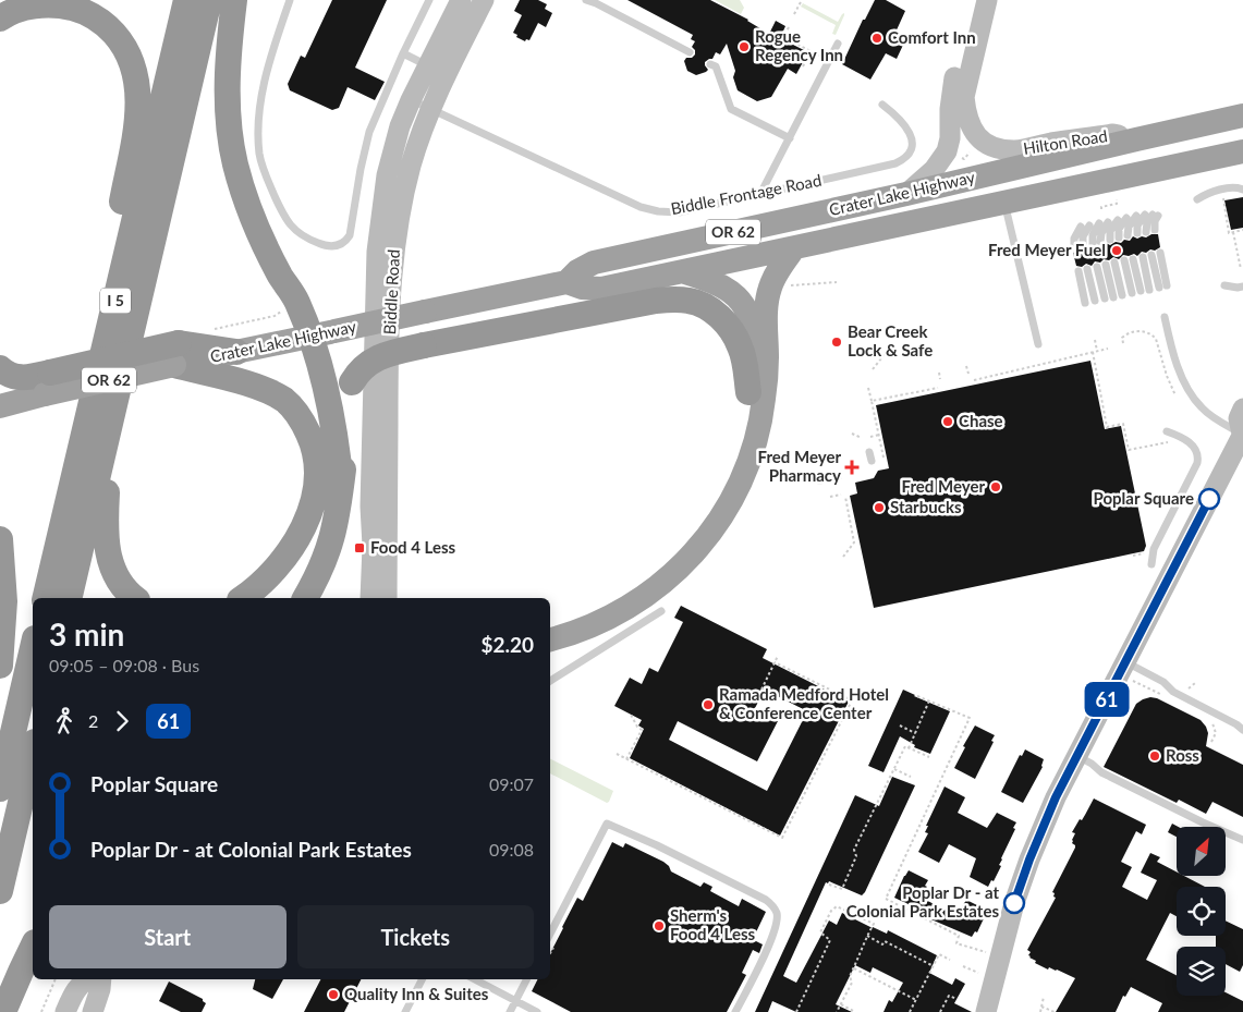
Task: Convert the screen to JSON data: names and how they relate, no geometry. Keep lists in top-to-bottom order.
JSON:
{
  "streets": {
    "highway": ["Crater Lake Highway", "OR 62", "I 5"],
    "main road": ["Hilton Road", "Biddle Road"],
    "lane": ["Biddle Frontage Road"]
  },
  "crossings": [
    ["Hilton Road", "Crater Lake Highway"],
    ["Biddle Frontage Road", "Biddle Road"]
  ],
  "places": {
    "other": [
      "Comfort Inn",
      "Rogue Regency Inn",
      "Fred Meyer Fuel",
      "Bear Creek Lock & Safe",
      "Chase",
      "Fred Meyer",
      "Poplar Square",
      "Starbucks",
      "Ramada Medford Hotel & Conference Center",
      "Ross",
      "Poplar Dr - at Colonial Park Estates",
      "Sherm's Food 4 Less",
      "Quality Inn & Suites"
    ],
    "health": ["Fred Meyer Pharmacy"],
    "transit": ["Food 4 Less"]
  },
  "lines": ["bus line 61"],
  "north": "top right",
  "page": {
    "on_map": "61",
    "heading": ["3 min", "09:05 – 09:08 · Bus", "$2.20"],
    "legs": ["2", "61"],
    "list": [
      {
        "name": "Poplar Square",
        "value": "09:07"
      },
      {
        "name": "Poplar Dr - at Colonial Park Estates",
        "value": "09:08"
      }
    ],
    "buttons": ["Start", "Tickets"]
  }
}
